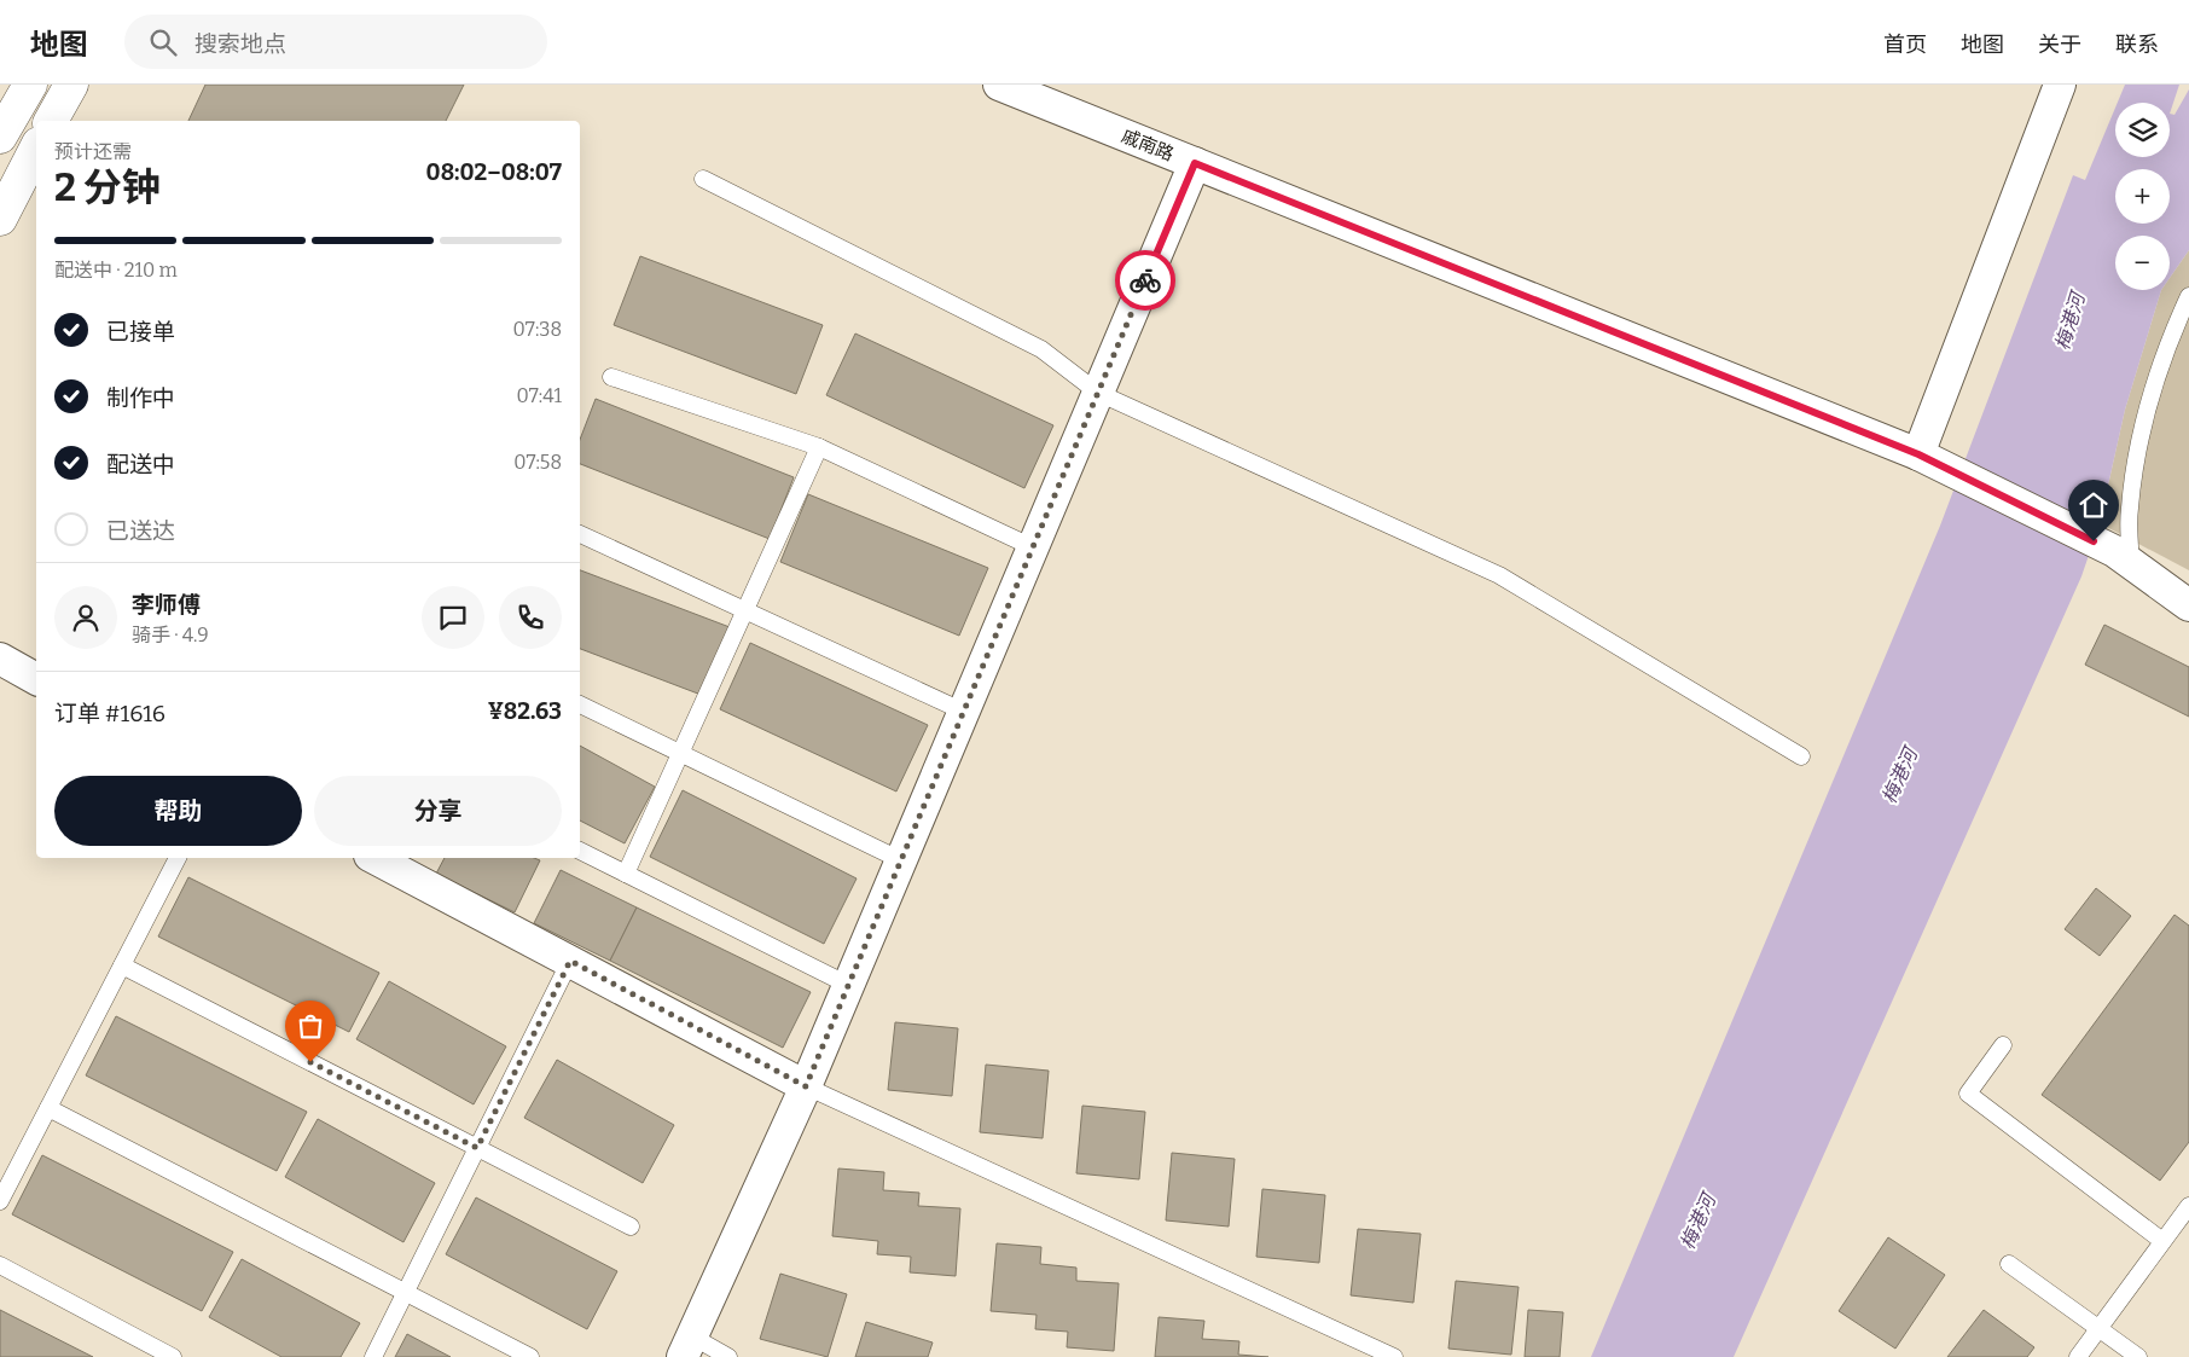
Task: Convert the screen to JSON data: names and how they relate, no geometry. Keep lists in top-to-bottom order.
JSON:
{
  "streets": {
    "street": ["戚南路"]
  },
  "water": ["梅港河"],
  "page": {
    "header": "地图",
    "search": "搜索地点",
    "nav": [
      "首页",
      "地图",
      "关于",
      "联系"
    ],
    "map_buttons": ["+", "−"],
    "heading": ["2 分钟", "预计还需", "08:02–08:07"],
    "panel": [
      "李师傅",
      "骑手 · 4.9",
      "订单 #1616",
      "¥82.63"
    ],
    "bar": "配送中 · 210 m",
    "list": [
      ["已接单", "07:38"],
      ["制作中", "07:41"],
      ["配送中", "07:58"],
      "已送达"
    ],
    "buttons": ["帮助", "分享"]
  }
}
